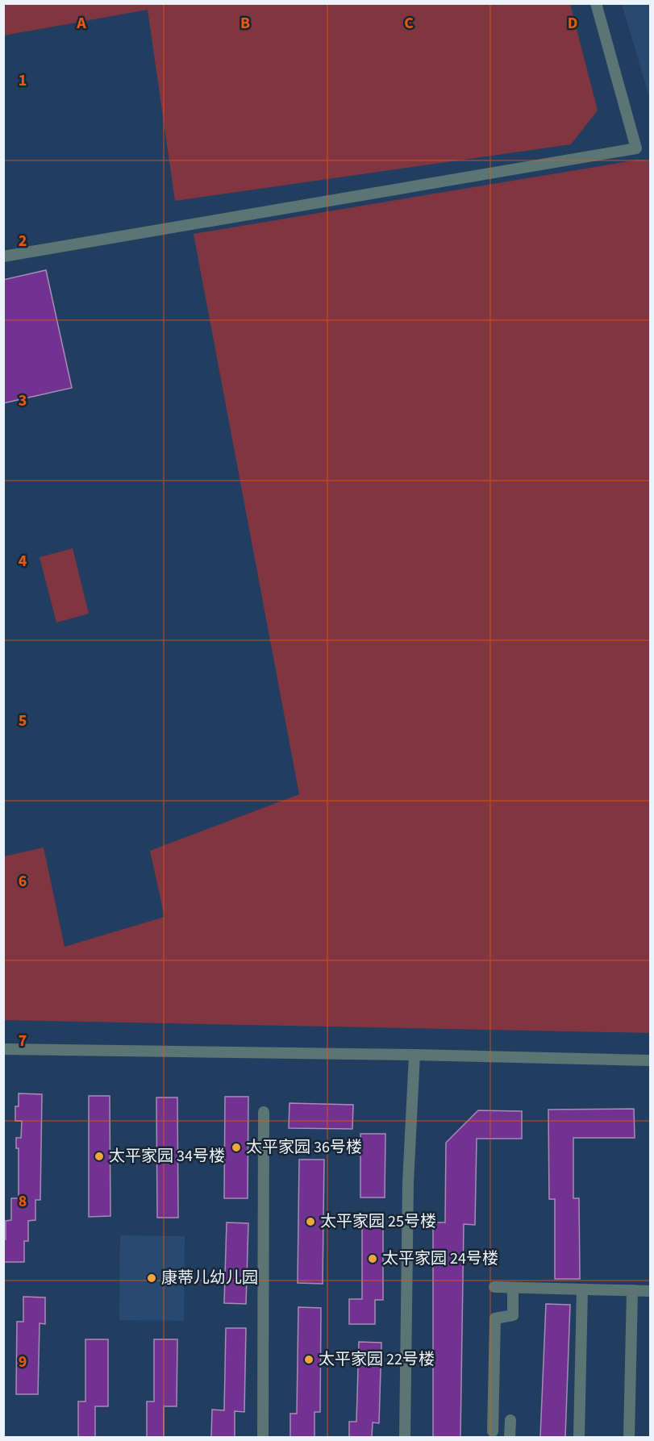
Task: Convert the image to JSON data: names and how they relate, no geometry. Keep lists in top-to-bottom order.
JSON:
{
  "places": [
    "太平家园 36号楼",
    "太平家园 34号楼",
    "太平家园 25号楼",
    "太平家园 24号楼",
    "康蒂儿幼儿园",
    "太平家园 22号楼"
  ],
  "grid": {
    "columns": [
      "A",
      "B",
      "C",
      "D"
    ],
    "rows": [
      "1",
      "2",
      "3",
      "4",
      "5",
      "6",
      "7",
      "8",
      "9"
    ]
  }
}
